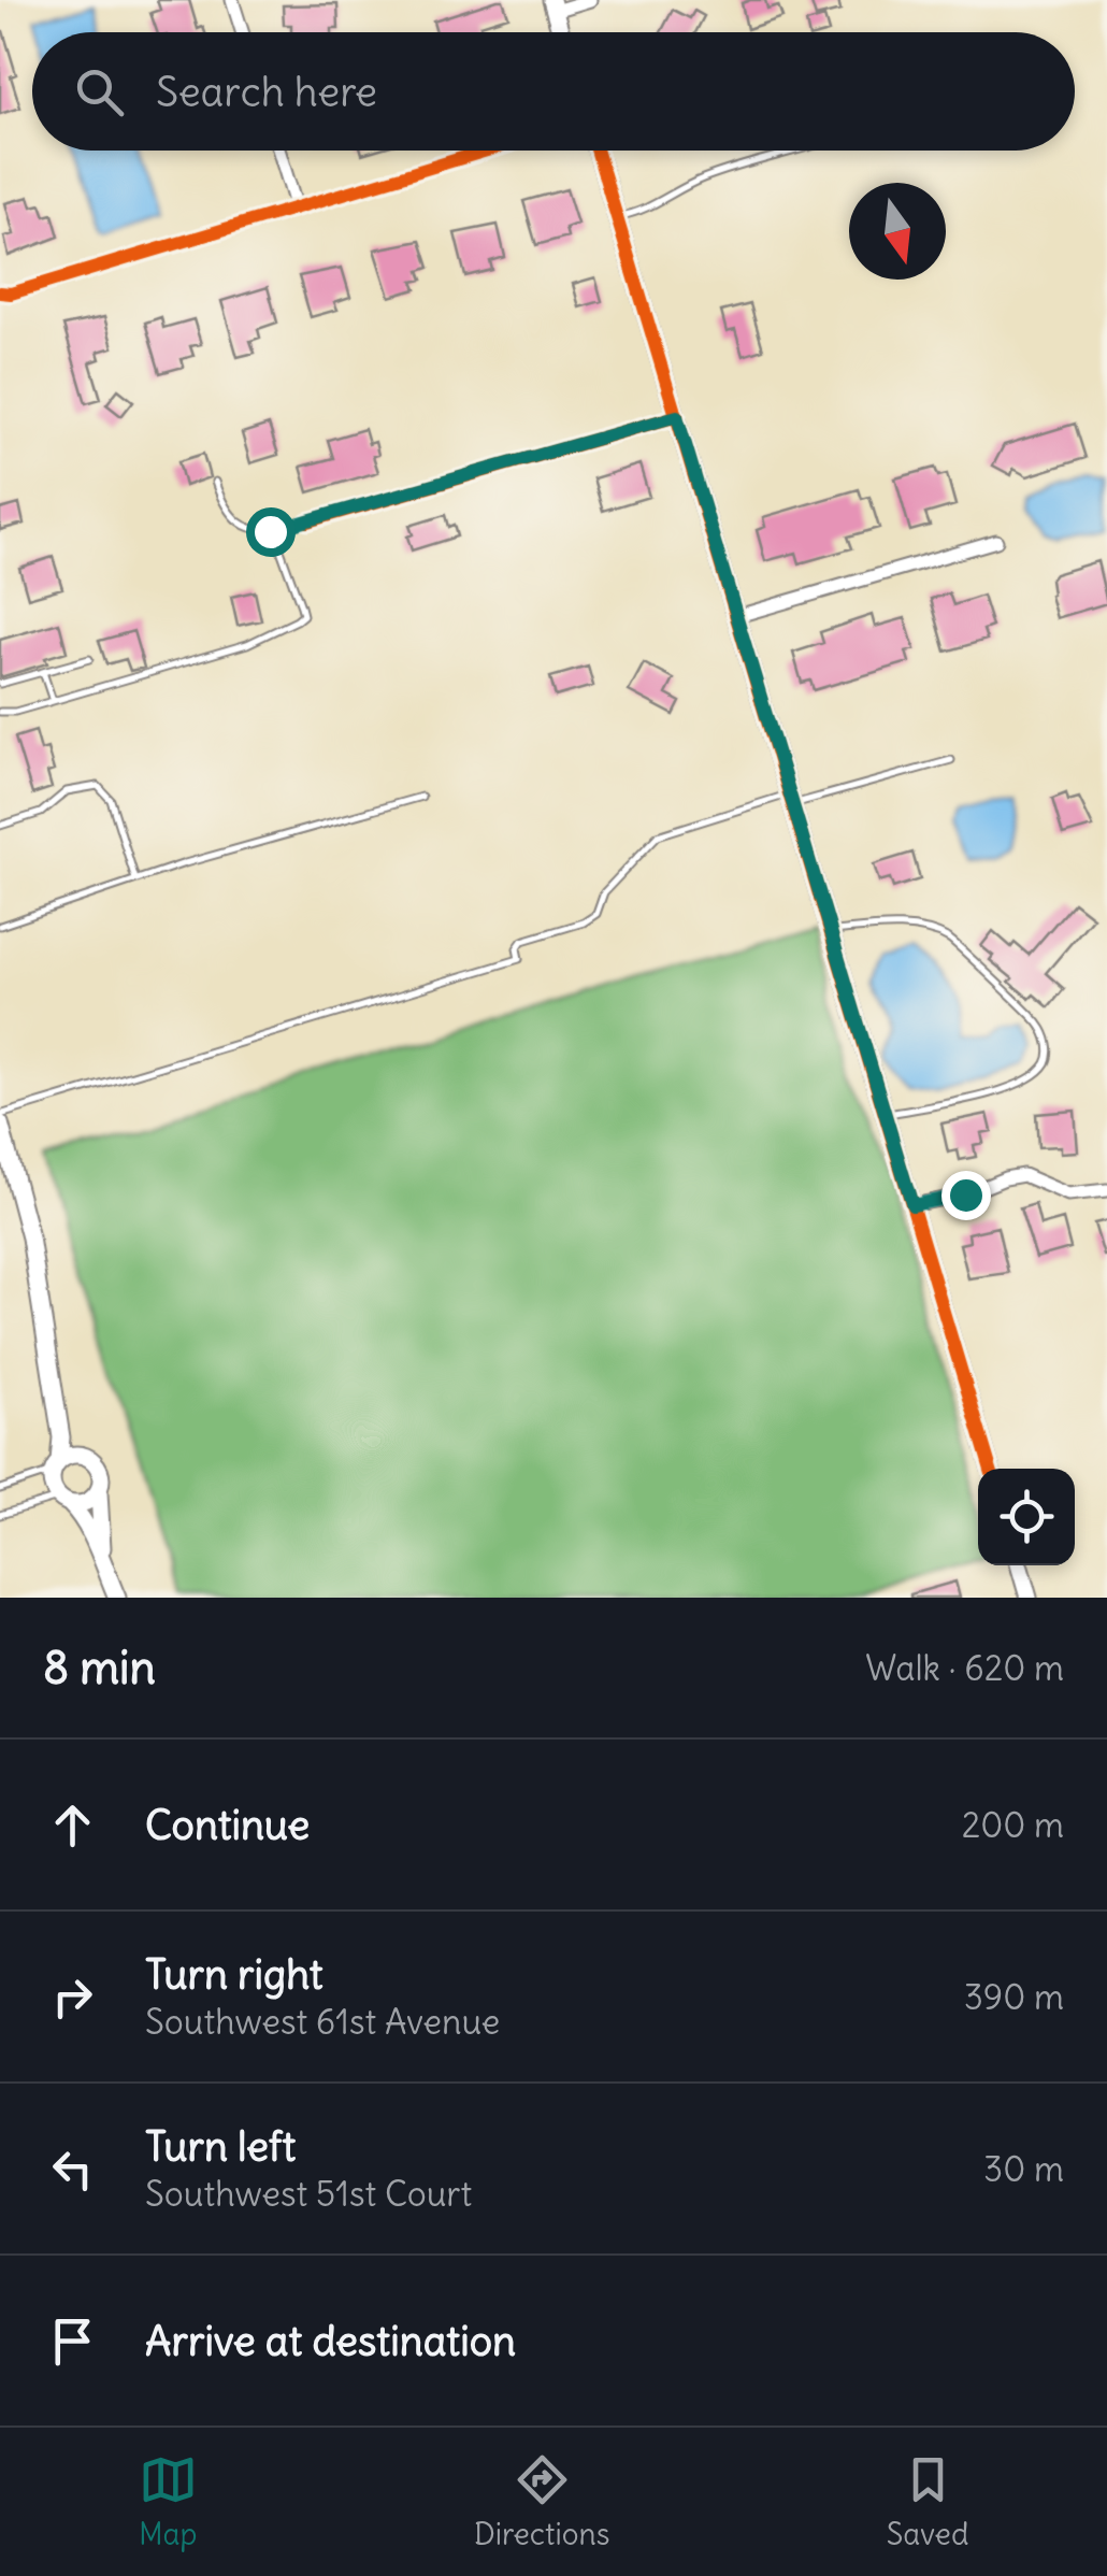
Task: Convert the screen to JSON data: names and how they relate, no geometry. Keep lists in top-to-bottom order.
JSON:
{
  "north": "bottom",
  "page": {
    "search": "Search here",
    "heading": ["8 min", "Walk · 620 m"],
    "list": [
      ["Continue", "200 m"],
      ["Turn right", "Southwest 61st Avenue", "390 m"],
      ["Turn left", "Southwest 51st Court", "30 m"],
      "Arrive at destination"
    ],
    "nav": ["Map", "Directions", "Saved"]
  }
}
